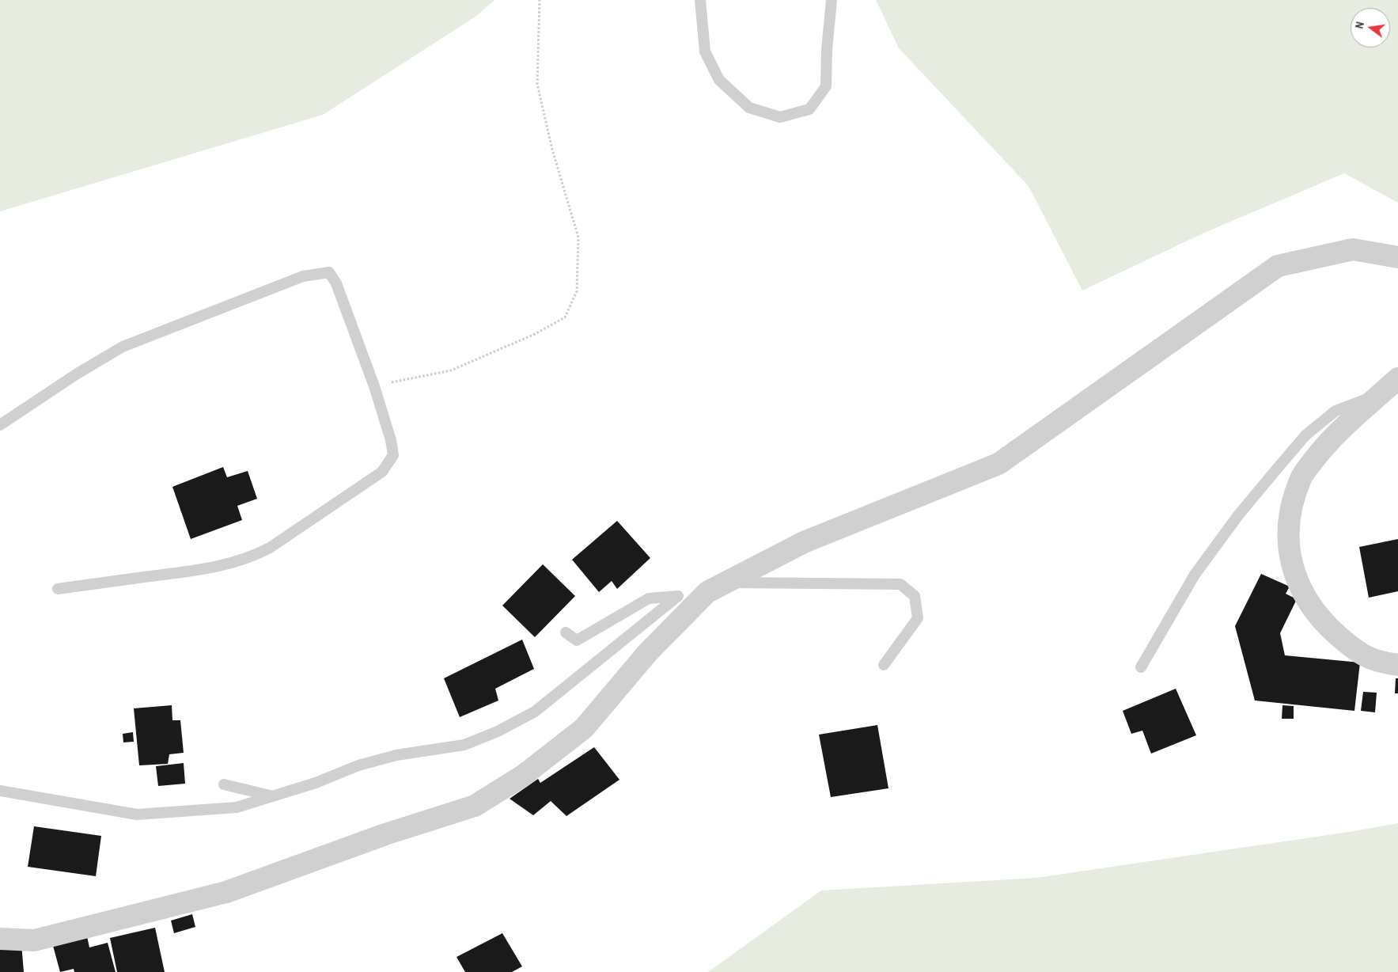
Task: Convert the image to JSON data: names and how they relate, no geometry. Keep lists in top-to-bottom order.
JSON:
{
  "north": "left"
}
